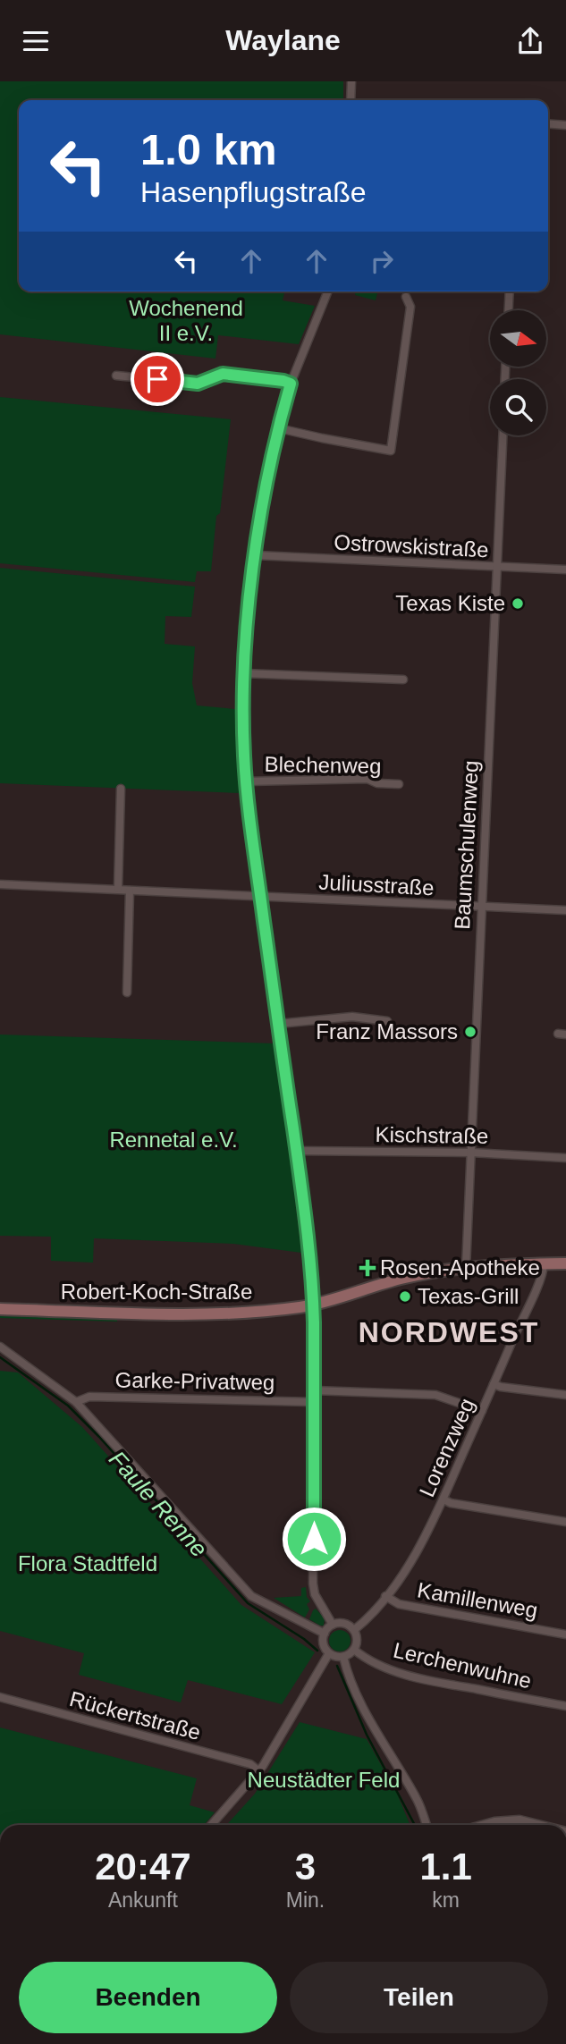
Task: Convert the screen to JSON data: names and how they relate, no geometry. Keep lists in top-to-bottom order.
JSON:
{
  "streets": {
    "street": [
      "Ostrowskistraße",
      "Blechenweg",
      "Baumschulenweg",
      "Juliusstraße",
      "Kischstraße",
      "Robert-Koch-Straße",
      "Garke-Privatweg",
      "Lorenzweg",
      "Kamillenweg",
      "Lerchenwuhne",
      "Rückertstraße"
    ]
  },
  "crossings": [
    ["Ostrowskistraße", "Baumschulenweg"],
    ["Baumschulenweg", "Juliusstraße"],
    ["Baumschulenweg", "Kischstraße"],
    ["Baumschulenweg", "Robert-Koch-Straße"],
    ["Robert-Koch-Straße", "Lorenzweg"],
    ["Lorenzweg", "Kamillenweg"],
    ["Lorenzweg", "Lerchenwuhne"]
  ],
  "districts": ["NORDWEST"],
  "water": ["Faule Renne"],
  "parks": [
    "Wochenend II e.V.",
    "Rennetal e.V.",
    "Flora Stadtfeld",
    "Neustädter Feld"
  ],
  "places": {
    "other": ["Texas Kiste", "Franz Massors", "Texas-Grill"],
    "health": ["Rosen-Apotheke"]
  },
  "north": "right",
  "page": {
    "header": "Waylane",
    "turn": ["1.0 km", "Hasenpflugstraße"],
    "eta": [
      "20:47",
      "Ankunft",
      "3",
      "Min.",
      "1.1",
      "km"
    ],
    "buttons": ["Beenden", "Teilen"]
  }
}
